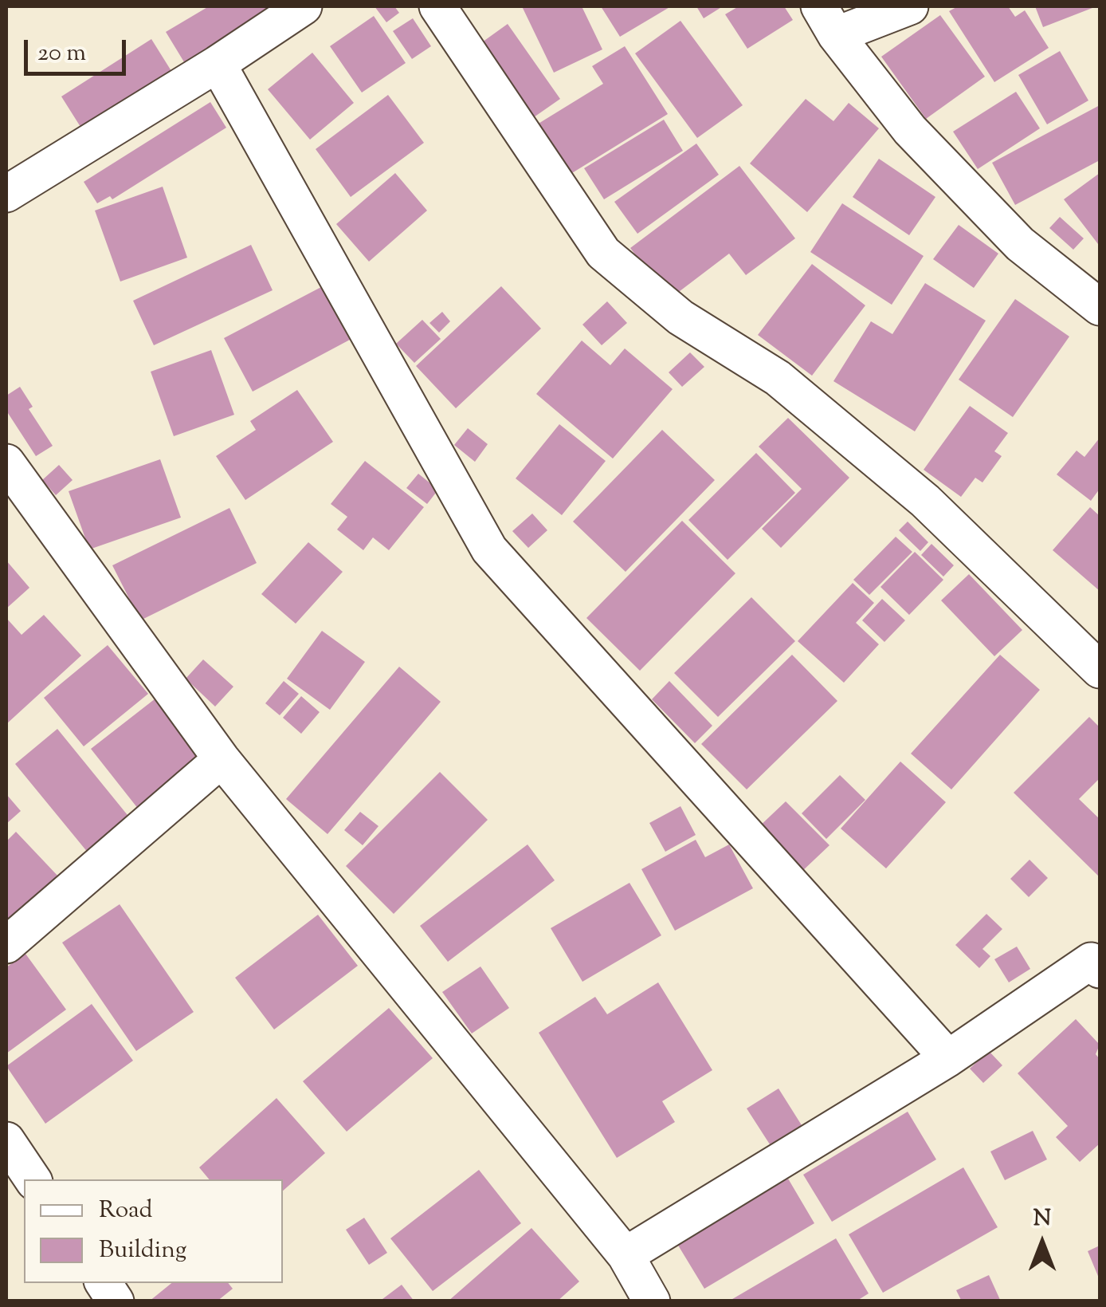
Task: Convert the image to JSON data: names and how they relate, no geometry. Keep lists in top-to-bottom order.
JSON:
{
  "legend": ["Road", "Building"],
  "scale_bar": "20 m",
  "north": "top"
}
